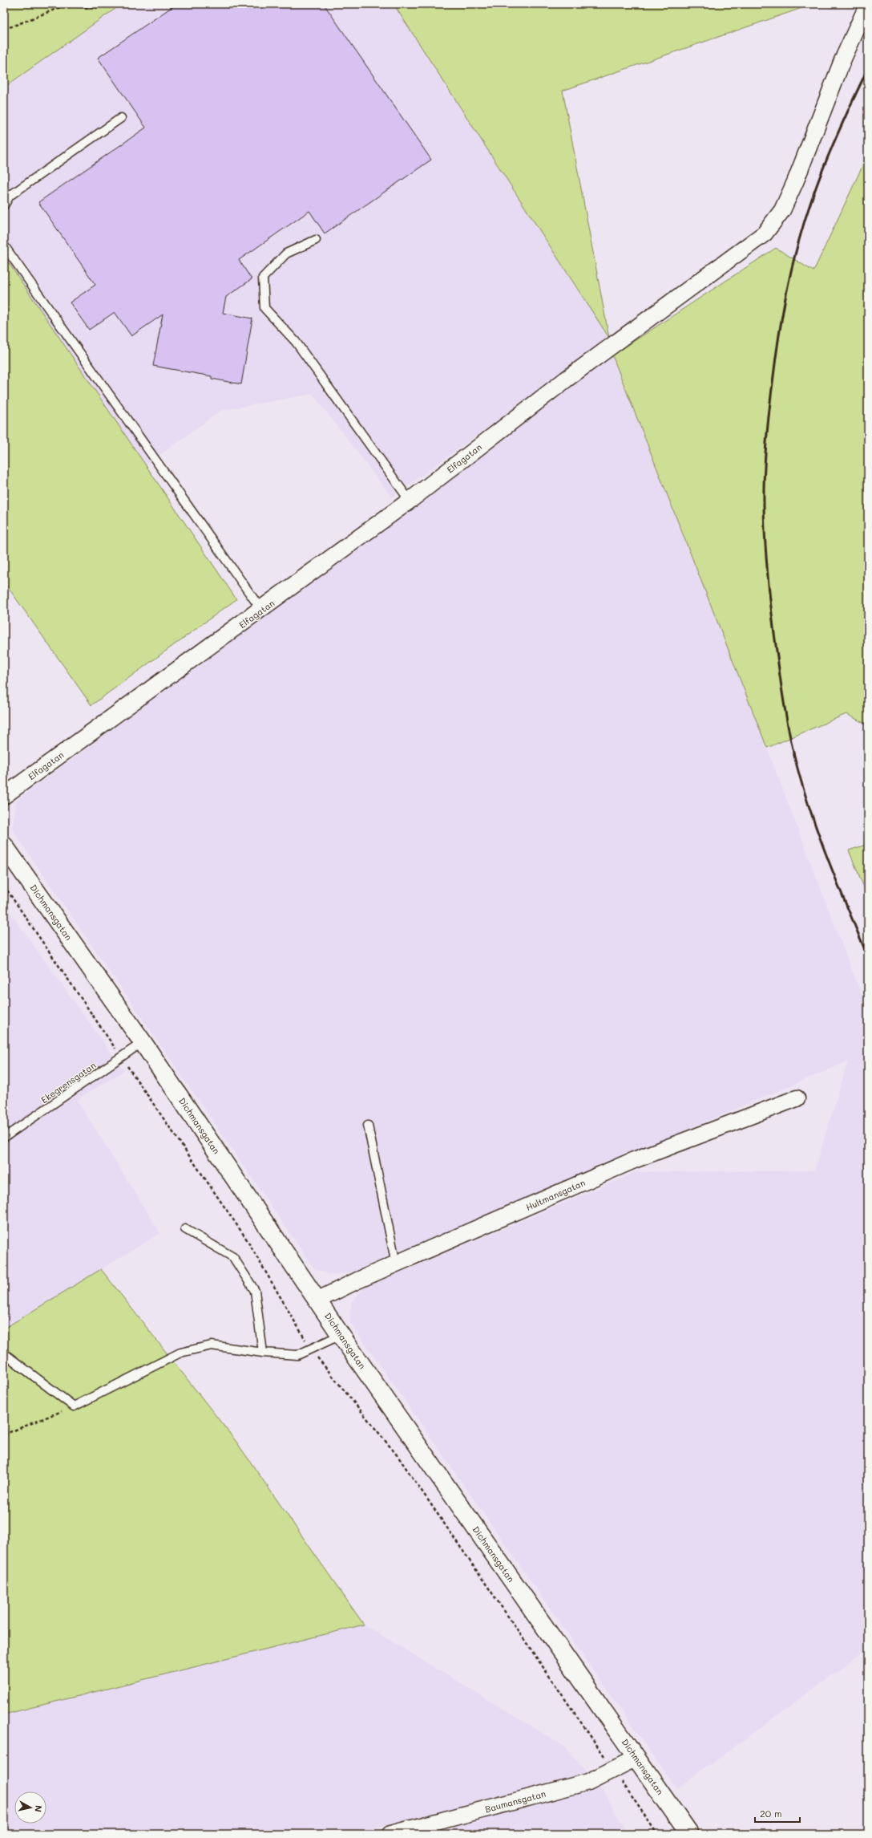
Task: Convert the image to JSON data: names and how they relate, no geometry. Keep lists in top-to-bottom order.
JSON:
{
  "streets": {
    "street": [
      "Elfagatan",
      "Dichmansgatan",
      "Hultmansgatan",
      "Baumansgatan"
    ],
    "lane": ["Ekegrensgatan"]
  },
  "crossings": [
    ["Dichmansgatan", "Ekegrensgatan"],
    ["Dichmansgatan", "Hultmansgatan"],
    ["Dichmansgatan", "Baumansgatan"]
  ],
  "scale_bar": "20 m",
  "north": "right"
}
